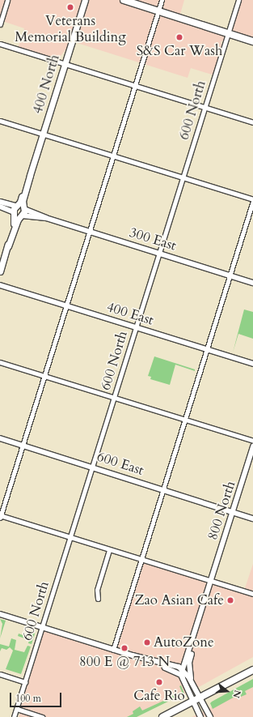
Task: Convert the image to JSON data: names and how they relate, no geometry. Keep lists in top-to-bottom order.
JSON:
{
  "streets": {
    "main road": ["400 North"],
    "street": [
      "600 North",
      "300 East",
      "400 East",
      "600 East",
      "800 North"
    ]
  },
  "crossings": [
    ["400 North", "300 East"],
    ["600 North", "300 East"],
    ["600 North", "400 East"],
    ["600 North", "600 East"],
    ["600 East", "800 North"]
  ],
  "places": [
    "Veterans Memorial Building",
    "S&S Car Wash",
    "Zao Asian Cafe",
    "AutoZone",
    "800 E @ 713 N",
    "Cafe Rio"
  ],
  "scale_bar": "100 m",
  "north": "right"
}
